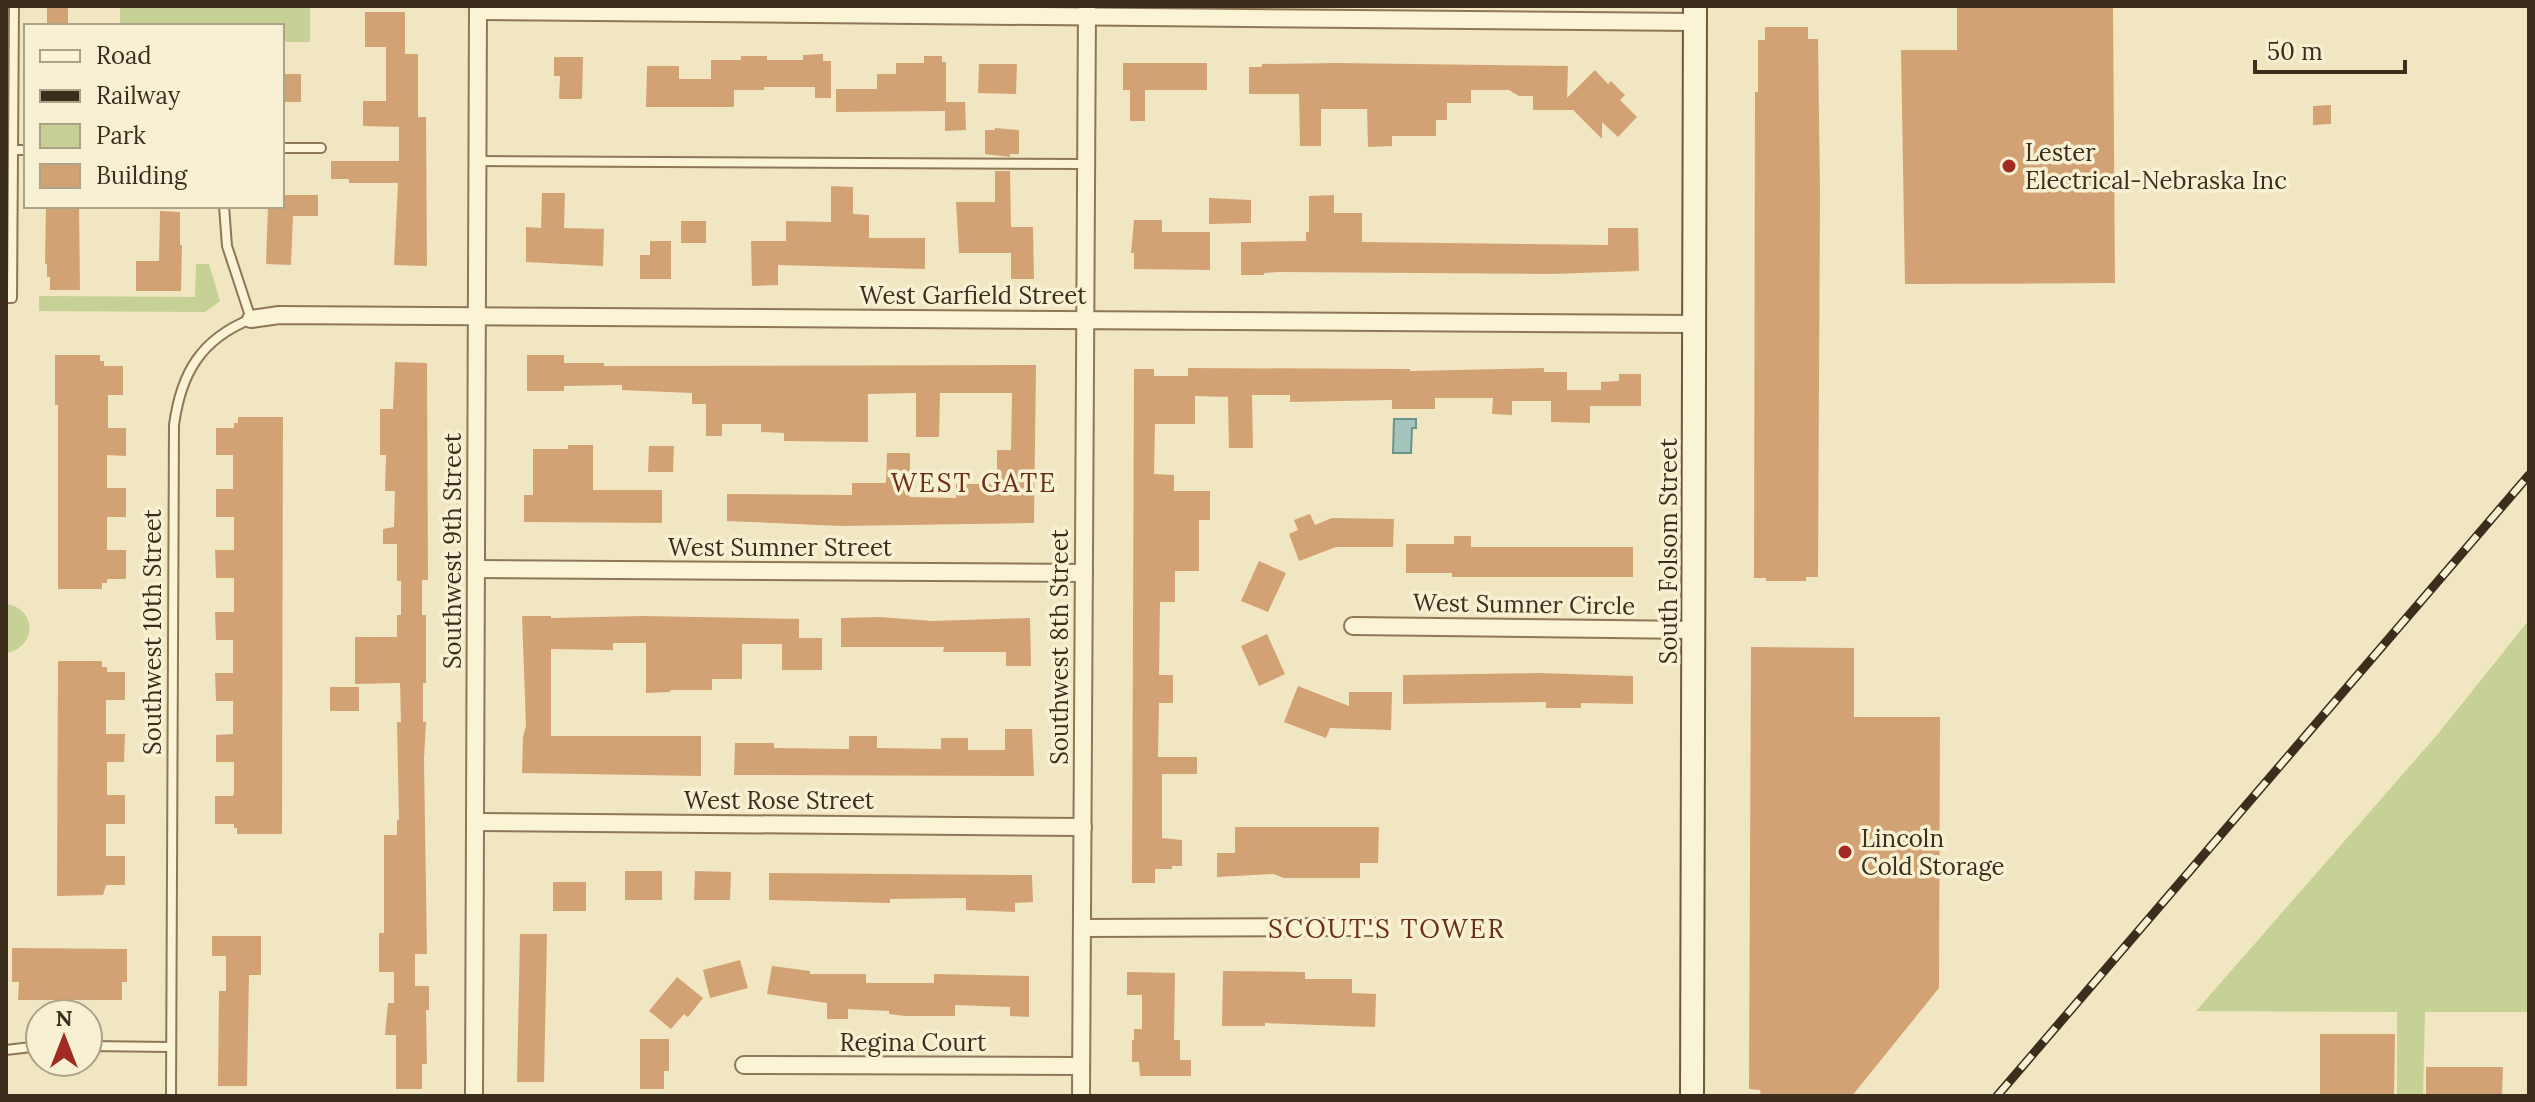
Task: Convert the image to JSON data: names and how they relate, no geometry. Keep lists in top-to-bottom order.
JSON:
{
  "streets": {
    "street": [
      "West Garfield Street",
      "West Sumner Street",
      "Southwest 9th Street",
      "South Folsom Street",
      "West Sumner Circle",
      "Southwest 8th Street",
      "West Rose Street",
      "Regina Court"
    ],
    "lane": ["Southwest 10th Street"]
  },
  "crossings": [
    ["West Garfield Street", "Southwest 9th Street"],
    ["West Garfield Street", "South Folsom Street"],
    ["West Garfield Street", "Southwest 10th Street"],
    ["West Garfield Street", "Southwest 8th Street"],
    ["West Sumner Street", "Southwest 9th Street"],
    ["West Sumner Street", "Southwest 8th Street"],
    ["Southwest 9th Street", "West Rose Street"],
    ["South Folsom Street", "West Sumner Circle"],
    ["Southwest 8th Street", "West Rose Street"],
    ["Southwest 8th Street", "Regina Court"]
  ],
  "districts": ["WEST GATE", "SCOUT'S TOWER"],
  "places": ["Lester Electrical-Nebraska Inc", "Lincoln Cold Storage"],
  "legend": [
    "Road",
    "Railway",
    "Park",
    "Building"
  ],
  "scale_bar": "50 m",
  "north": "top"
}
